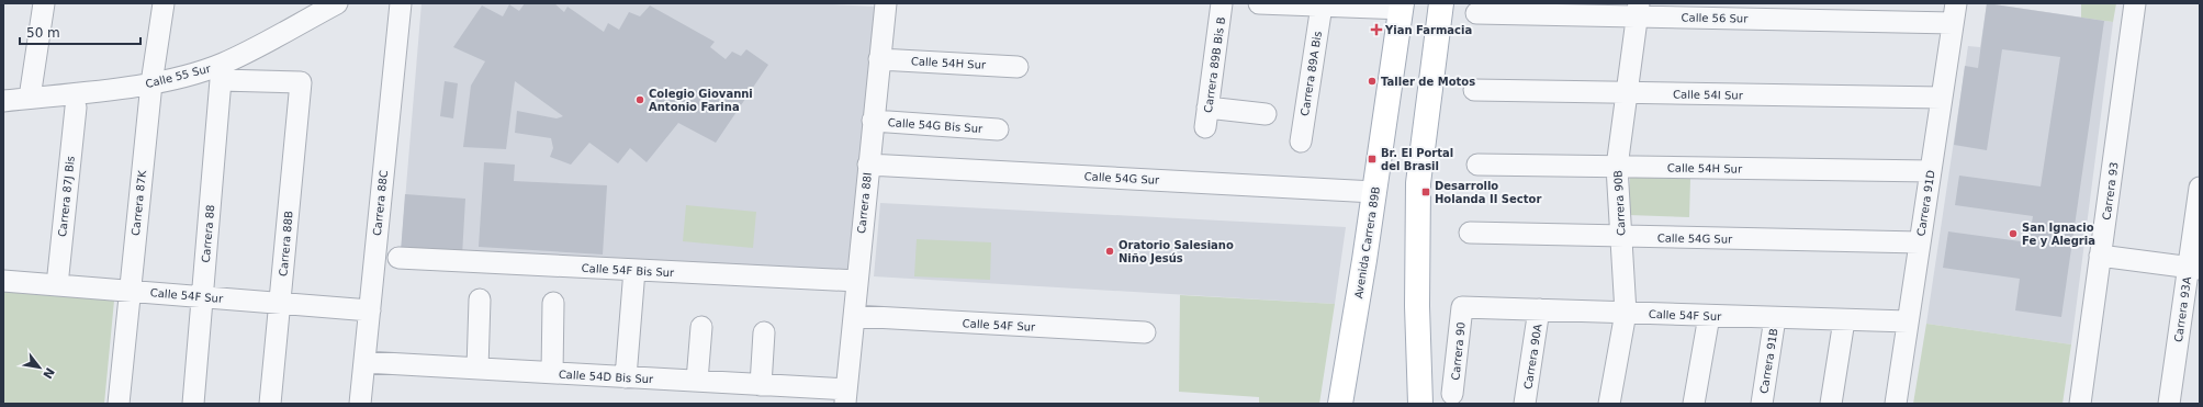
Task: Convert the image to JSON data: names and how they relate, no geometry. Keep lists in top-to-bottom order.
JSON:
{
  "streets": {
    "main road": ["Avenida Carrera 89B"],
    "street": [
      "Calle 56 Sur",
      "Calle 54H Sur",
      "Carrera 89B Bis B",
      "Carrera 89A Bis",
      "Calle 55 Sur",
      "Calle 54I Sur",
      "Calle 54G Bis Sur",
      "Calle 54G Sur",
      "Carrera 93",
      "Carrera 87J Bis",
      "Carrera 87K",
      "Carrera 88C",
      "Carrera 88I",
      "Carrera 90B",
      "Carrera 91D",
      "Carrera 88",
      "Carrera 88B",
      "Calle 54F Bis Sur",
      "Calle 54F Sur",
      "Carrera 93A",
      "Carrera 90",
      "Carrera 90A",
      "Carrera 91B",
      "Calle 54D Bis Sur"
    ]
  },
  "crossings": [
    ["Calle 56 Sur", "Carrera 90B"],
    ["Calle 56 Sur", "Carrera 91D"],
    ["Calle 54H Sur", "Carrera 88I"],
    ["Calle 54H Sur", "Carrera 90B"],
    ["Calle 54H Sur", "Carrera 91D"],
    ["Calle 55 Sur", "Carrera 87K"],
    ["Calle 55 Sur", "Carrera 88"],
    ["Calle 55 Sur", "Carrera 88B"],
    ["Calle 54I Sur", "Carrera 90B"],
    ["Calle 54I Sur", "Carrera 91D"],
    ["Calle 54G Bis Sur", "Carrera 88I"],
    ["Calle 54G Sur", "Carrera 88I"],
    ["Calle 54G Sur", "Carrera 90B"],
    ["Calle 54G Sur", "Carrera 91D"],
    ["Calle 54G Sur", "Avenida Carrera 89B"],
    ["Carrera 87J Bis", "Calle 54F Sur"],
    ["Carrera 87K", "Calle 54F Sur"],
    ["Carrera 88C", "Calle 54F Sur"],
    ["Carrera 88C", "Calle 54D Bis Sur"],
    ["Carrera 88I", "Calle 54F Bis Sur"],
    ["Carrera 88I", "Calle 54F Sur"],
    ["Carrera 88I", "Calle 54D Bis Sur"],
    ["Carrera 90B", "Calle 54F Sur"],
    ["Carrera 91D", "Calle 54F Sur"],
    ["Carrera 88", "Carrera 88B"],
    ["Carrera 88", "Calle 54F Sur"],
    ["Carrera 88B", "Calle 54F Sur"],
    ["Calle 54F Sur", "Carrera 90"],
    ["Calle 54F Sur", "Carrera 90A"],
    ["Calle 54F Sur", "Carrera 91B"]
  ],
  "places": {
    "health": ["Yian Farmacia"],
    "other": [
      "Taller de Motos",
      "Colegio Giovanni Antonio Farina",
      "San Ignacio Fe y Alegria",
      "Oratorio Salesiano Niño Jesús"
    ],
    "transit": ["Br. El Portal del Brasil", "Desarrollo Holanda II Sector"]
  },
  "scale_bar": "50 m",
  "north": "bottom right"
}
